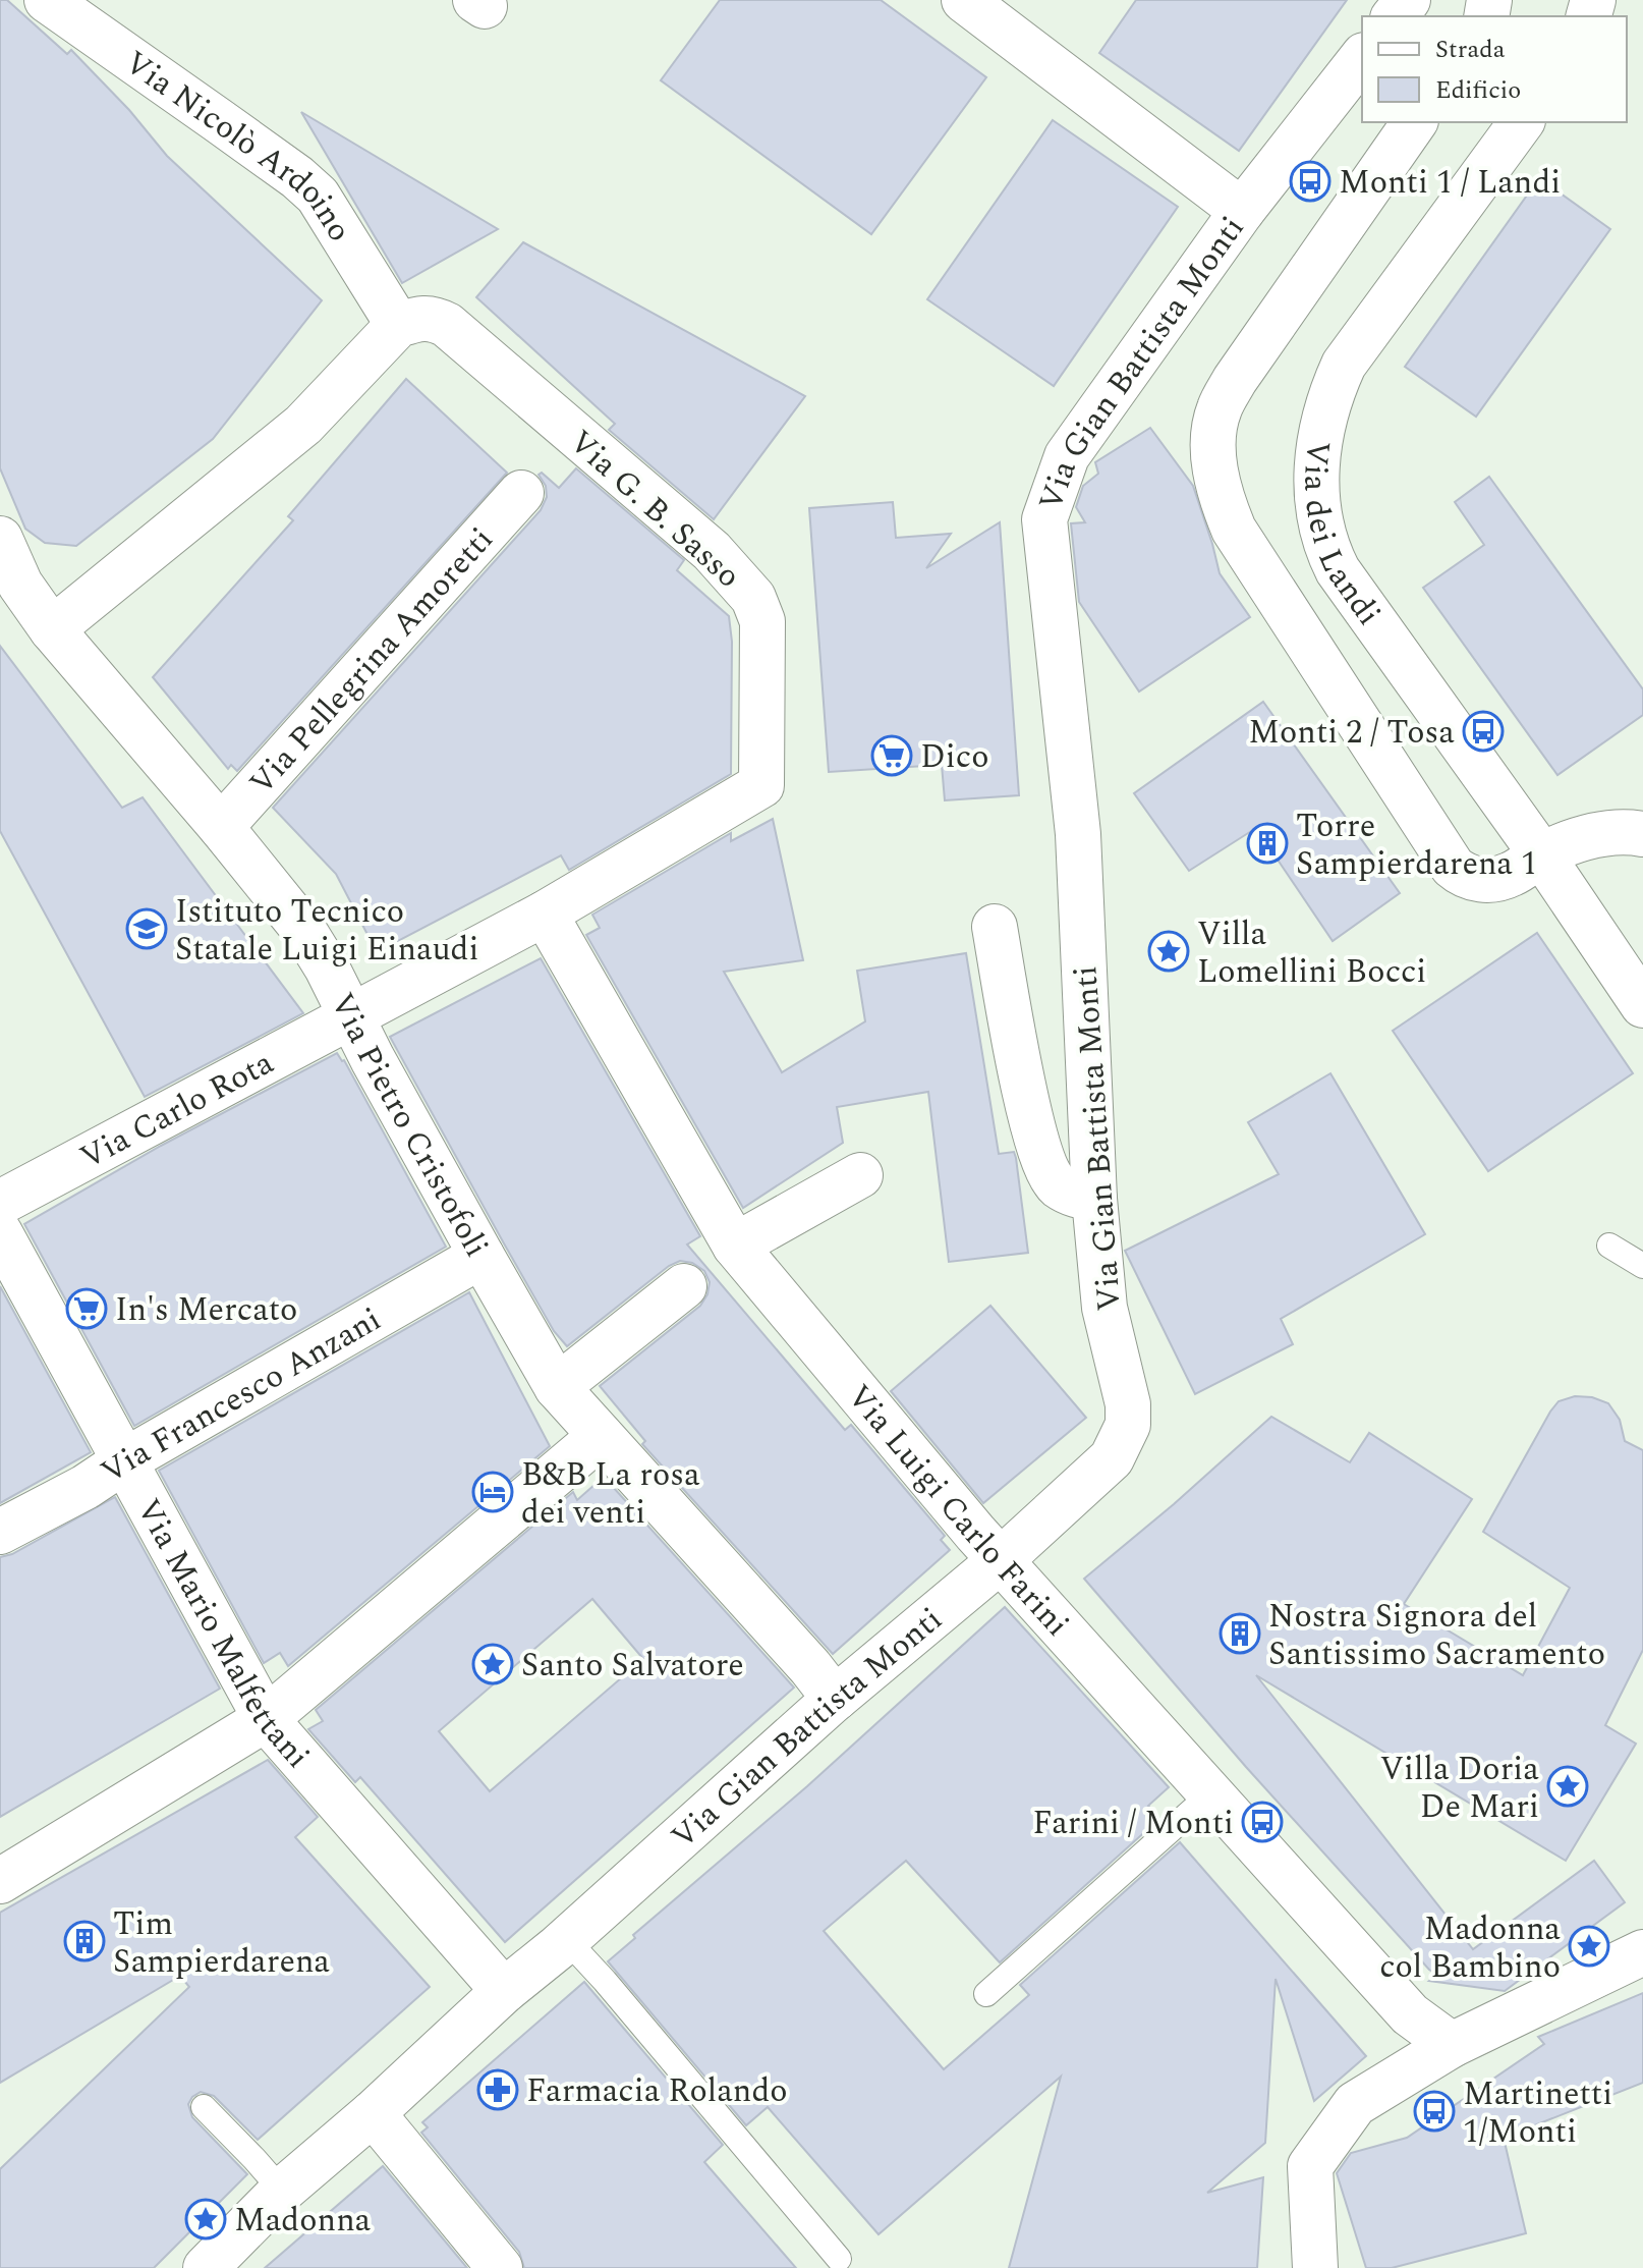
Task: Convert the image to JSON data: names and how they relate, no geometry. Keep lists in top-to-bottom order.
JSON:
{
  "streets": {
    "street": [
      "Via Nicolò Ardoino",
      "Via Gian Battista Monti",
      "Via G. B. Sasso",
      "Via dei Landi",
      "Via Pellegrina Amoretti",
      "Via Carlo Rota",
      "Via Pietro Cristofoli",
      "Via Francesco Anzani",
      "Via Luigi Carlo Farini",
      "Via Mario Malfettani"
    ]
  },
  "crossings": [
    ["Via Nicolò Ardoino", "Via G. B. Sasso"],
    ["Via Gian Battista Monti", "Via Pietro Cristofoli"],
    ["Via Gian Battista Monti", "Via Luigi Carlo Farini"],
    ["Via Gian Battista Monti", "Via Mario Malfettani"],
    ["Via G. B. Sasso", "Via Carlo Rota"],
    ["Via G. B. Sasso", "Via Pietro Cristofoli"],
    ["Via G. B. Sasso", "Via Luigi Carlo Farini"],
    ["Via Pellegrina Amoretti", "Via Pietro Cristofoli"],
    ["Via Carlo Rota", "Via Pietro Cristofoli"],
    ["Via Pietro Cristofoli", "Via Francesco Anzani"],
    ["Via Francesco Anzani", "Via Mario Malfettani"]
  ],
  "places": {
    "bus stop": [
      "Monti 1 / Landi",
      "Monti 2 / Tosa",
      "Farini / Monti",
      "Martinetti 1/Monti"
    ],
    "supermarket": ["Dico", "In's Mercato"],
    "building": ["Torre Sampierdarena 1", "Nostra Signora del Santissimo Sacramento", "Tim Sampierdarena"],
    "school or university": ["Istituto Tecnico Statale Luigi Einaudi"],
    "place": [
      "Villa Lomellini Bocci",
      "Santo Salvatore",
      "Villa Doria De Mari",
      "Madonna col Bambino",
      "Madonna"
    ],
    "hotel": ["B&B La rosa dei venti"],
    "pharmacy": ["Farmacia Rolando"]
  },
  "legend": ["Strada", "Edificio"]
}
